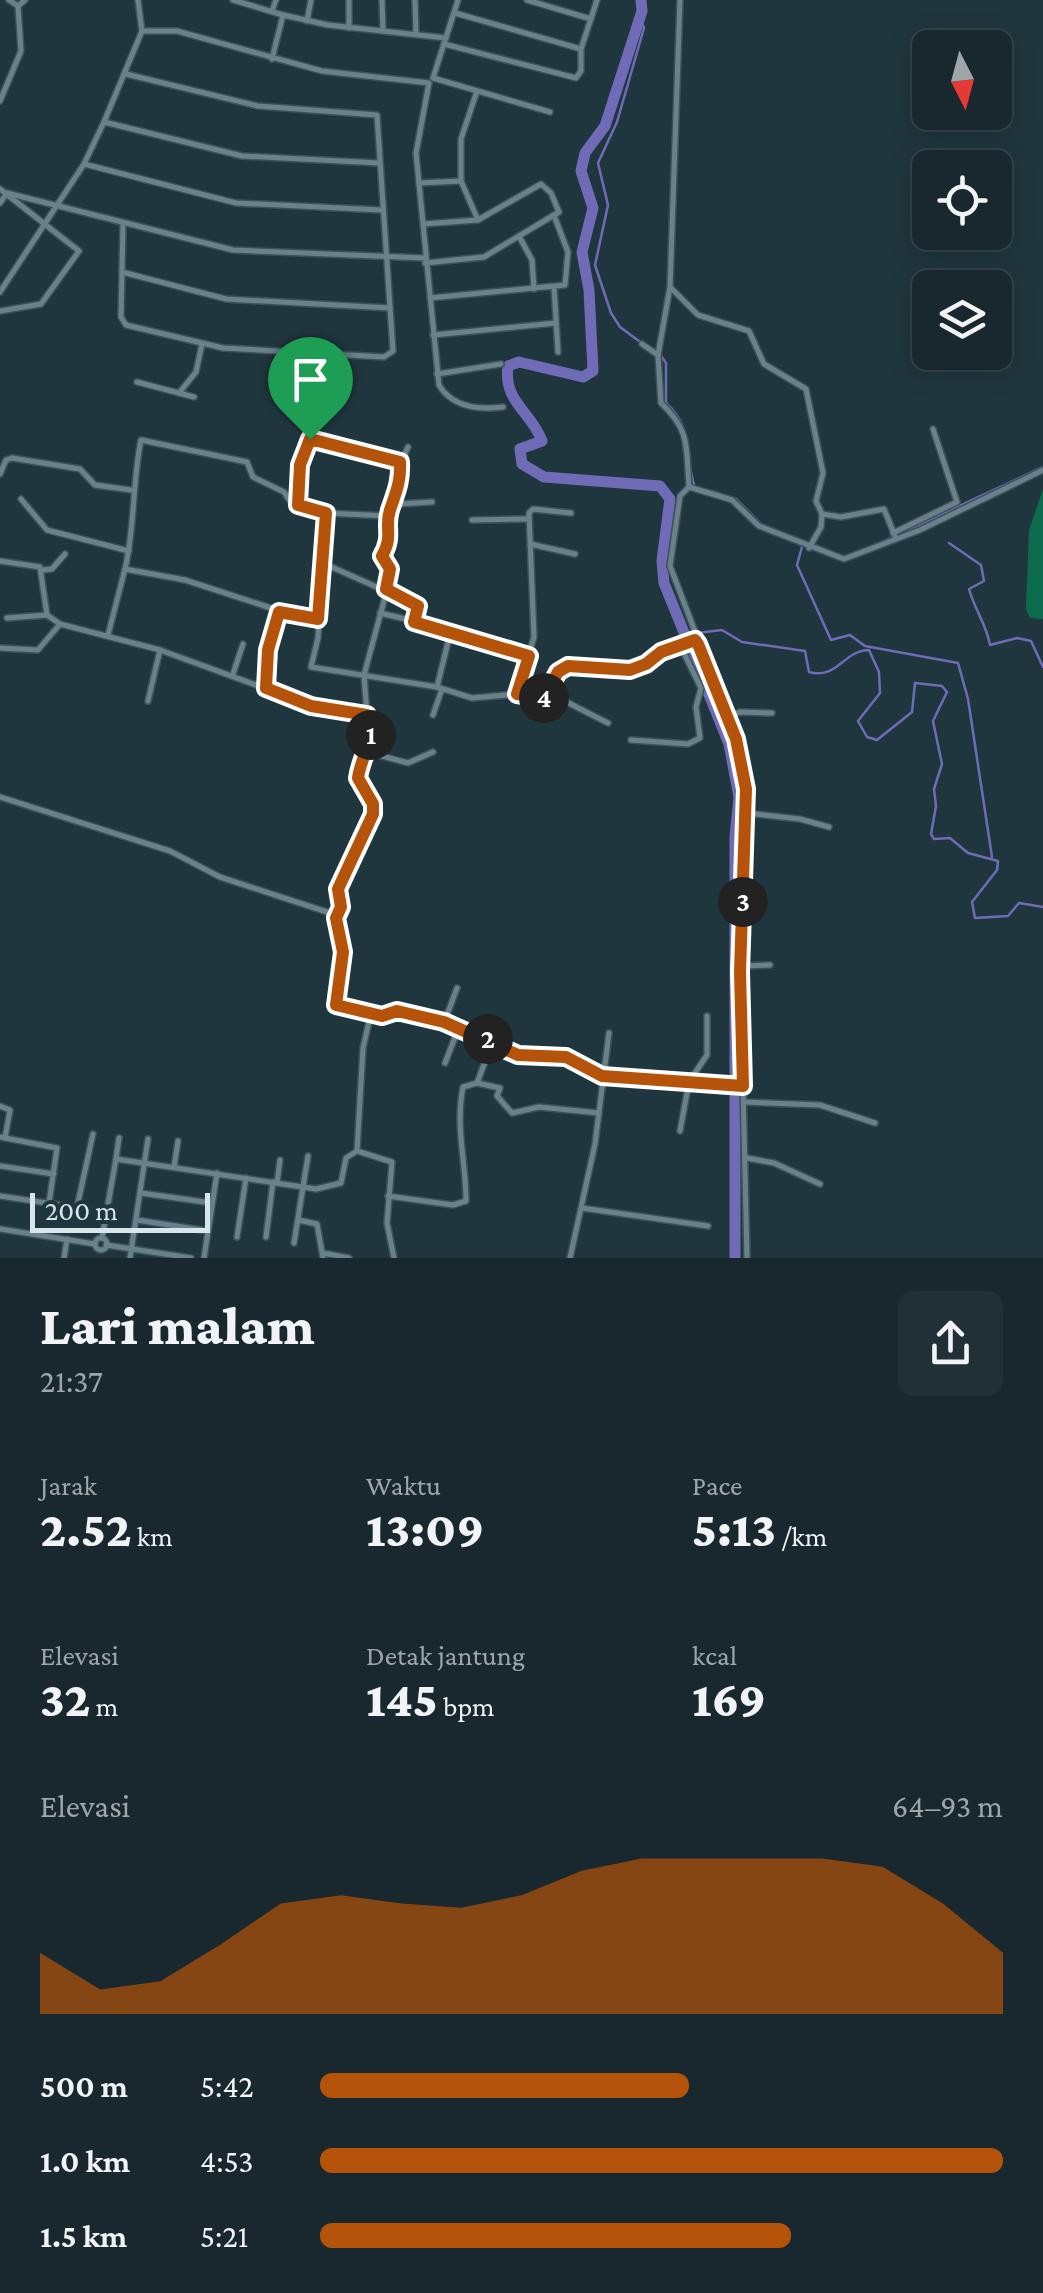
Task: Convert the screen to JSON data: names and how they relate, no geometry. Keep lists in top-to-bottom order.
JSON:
{
  "scale_bar": "200 m",
  "north": "bottom",
  "page": {
    "pins": [
      "4",
      "1",
      "3",
      "2"
    ],
    "scale": "200 m",
    "heading": ["Lari malam", "21:37"],
    "stats": [
      ["Jarak", "2.52 km"],
      ["Waktu", "13:09"],
      ["Pace", "5:13 /km"],
      ["Elevasi", "32 m"],
      ["Detak jantung", "145 bpm"],
      ["kcal", "169"]
    ],
    "chart": ["Elevasi", "64–93 m"],
    "list": [
      {
        "name": "500 m",
        "note": "5:42"
      },
      {
        "name": "1.0 km",
        "note": "4:53"
      },
      {
        "name": "1.5 km",
        "note": "5:21"
      }
    ]
  }
}
